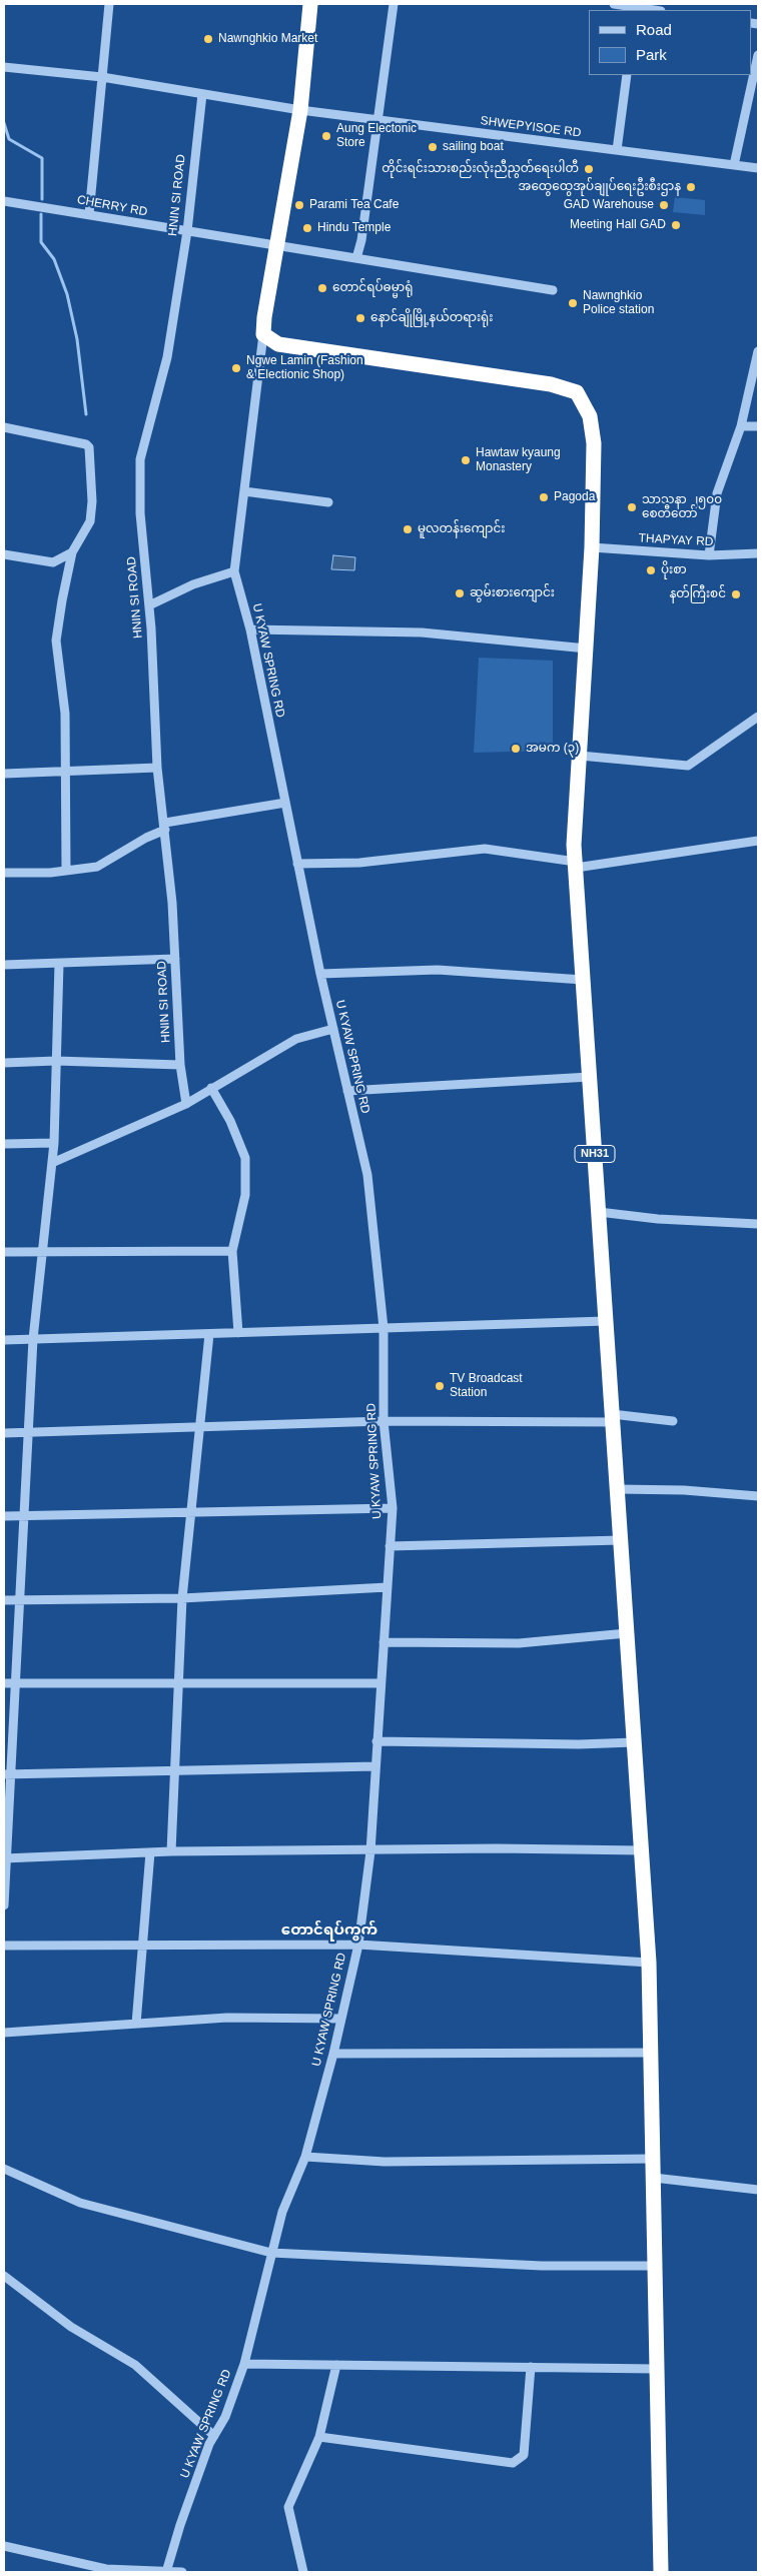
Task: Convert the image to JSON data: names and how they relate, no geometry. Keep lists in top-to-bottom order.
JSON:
{
  "streets": {
    "highway": ["NH31"],
    "street": [
      "SHWEPYISOE RD",
      "HNIN SI ROAD",
      "CHERRY RD",
      "THAPYAY RD",
      "U KYAW SPRING RD"
    ]
  },
  "crossings": [
    ["SHWEPYISOE RD", "HNIN SI ROAD"],
    ["HNIN SI ROAD", "CHERRY RD"],
    ["THAPYAY RD", "NH31"],
    ["U KYAW SPRING RD", "NH31"]
  ],
  "districts": ["တောင်ရပ်ကွက်"],
  "places": [
    "Nawnghkio Market",
    "Aung Electonic Store",
    "sailing boat",
    "တိုင်းရင်းသားစည်းလုံးညီညွတ်ရေးပါတီ",
    "အထွေထွေအုပ်ချုပ်ရေးဦးစီးဌာန",
    "Parami Tea Cafe",
    "GAD Warehouse",
    "Meeting Hall GAD",
    "Hindu Temple",
    "တောင်ရပ်ဓမ္မာရုံ",
    "Nawnghkio Police station",
    "နောင်ချိုမြို့နယ်တရားရုံး",
    "Ngwe Lamin (Fashion & Electionic Shop)",
    "Hawtaw kyaung Monastery",
    "Pagoda",
    "သာသနာ ၂၅၀၀ စေတီတော်",
    "မူလတန်းကျောင်း",
    "ပိုးစာ",
    "ဆွမ်းစားကျောင်း",
    "နတ်ကြီးစင်",
    "အမက (၃)",
    "TV Broadcast Station"
  ],
  "legend": ["Road", "Park"]
}
